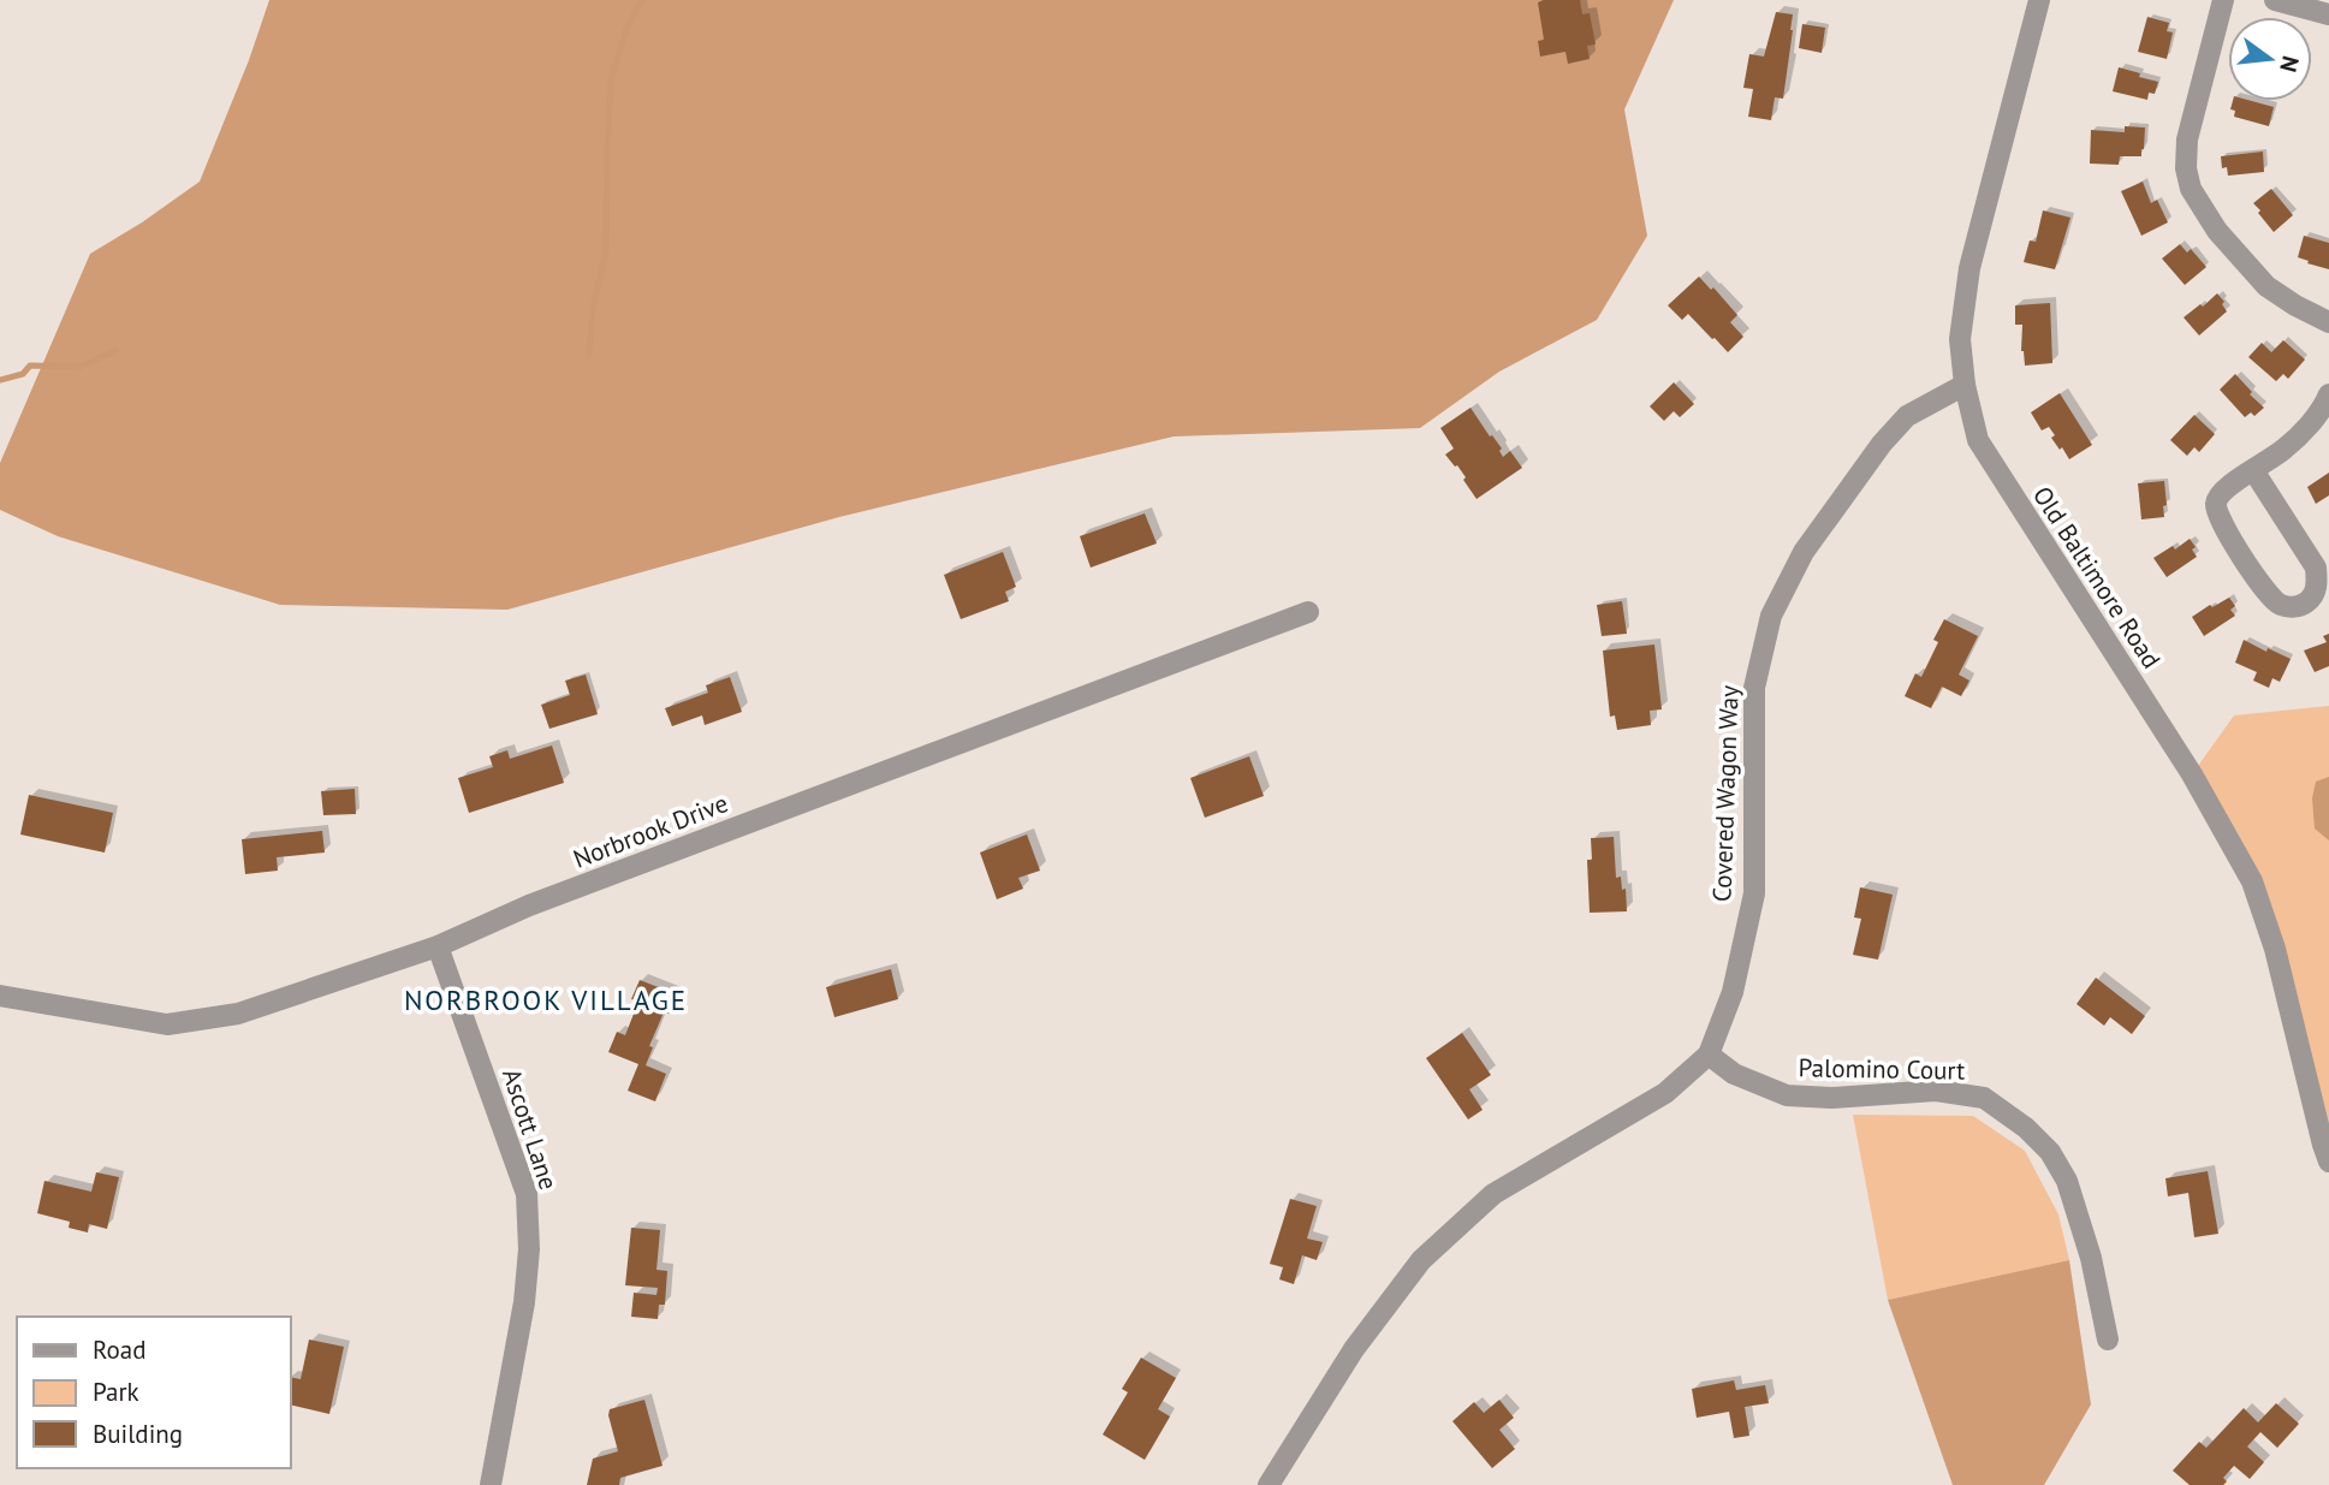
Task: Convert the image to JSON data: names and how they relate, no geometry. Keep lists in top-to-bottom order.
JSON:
{
  "streets": {
    "street": [
      "Old Baltimore Road",
      "Covered Wagon Way",
      "Norbrook Drive",
      "Palomino Court",
      "Ascott Lane"
    ]
  },
  "crossings": [
    ["Old Baltimore Road", "Covered Wagon Way"],
    ["Covered Wagon Way", "Palomino Court"],
    ["Norbrook Drive", "Ascott Lane"]
  ],
  "districts": ["NORBROOK VILLAGE"],
  "legend": ["Road", "Park", "Building"],
  "north": "right"
}
